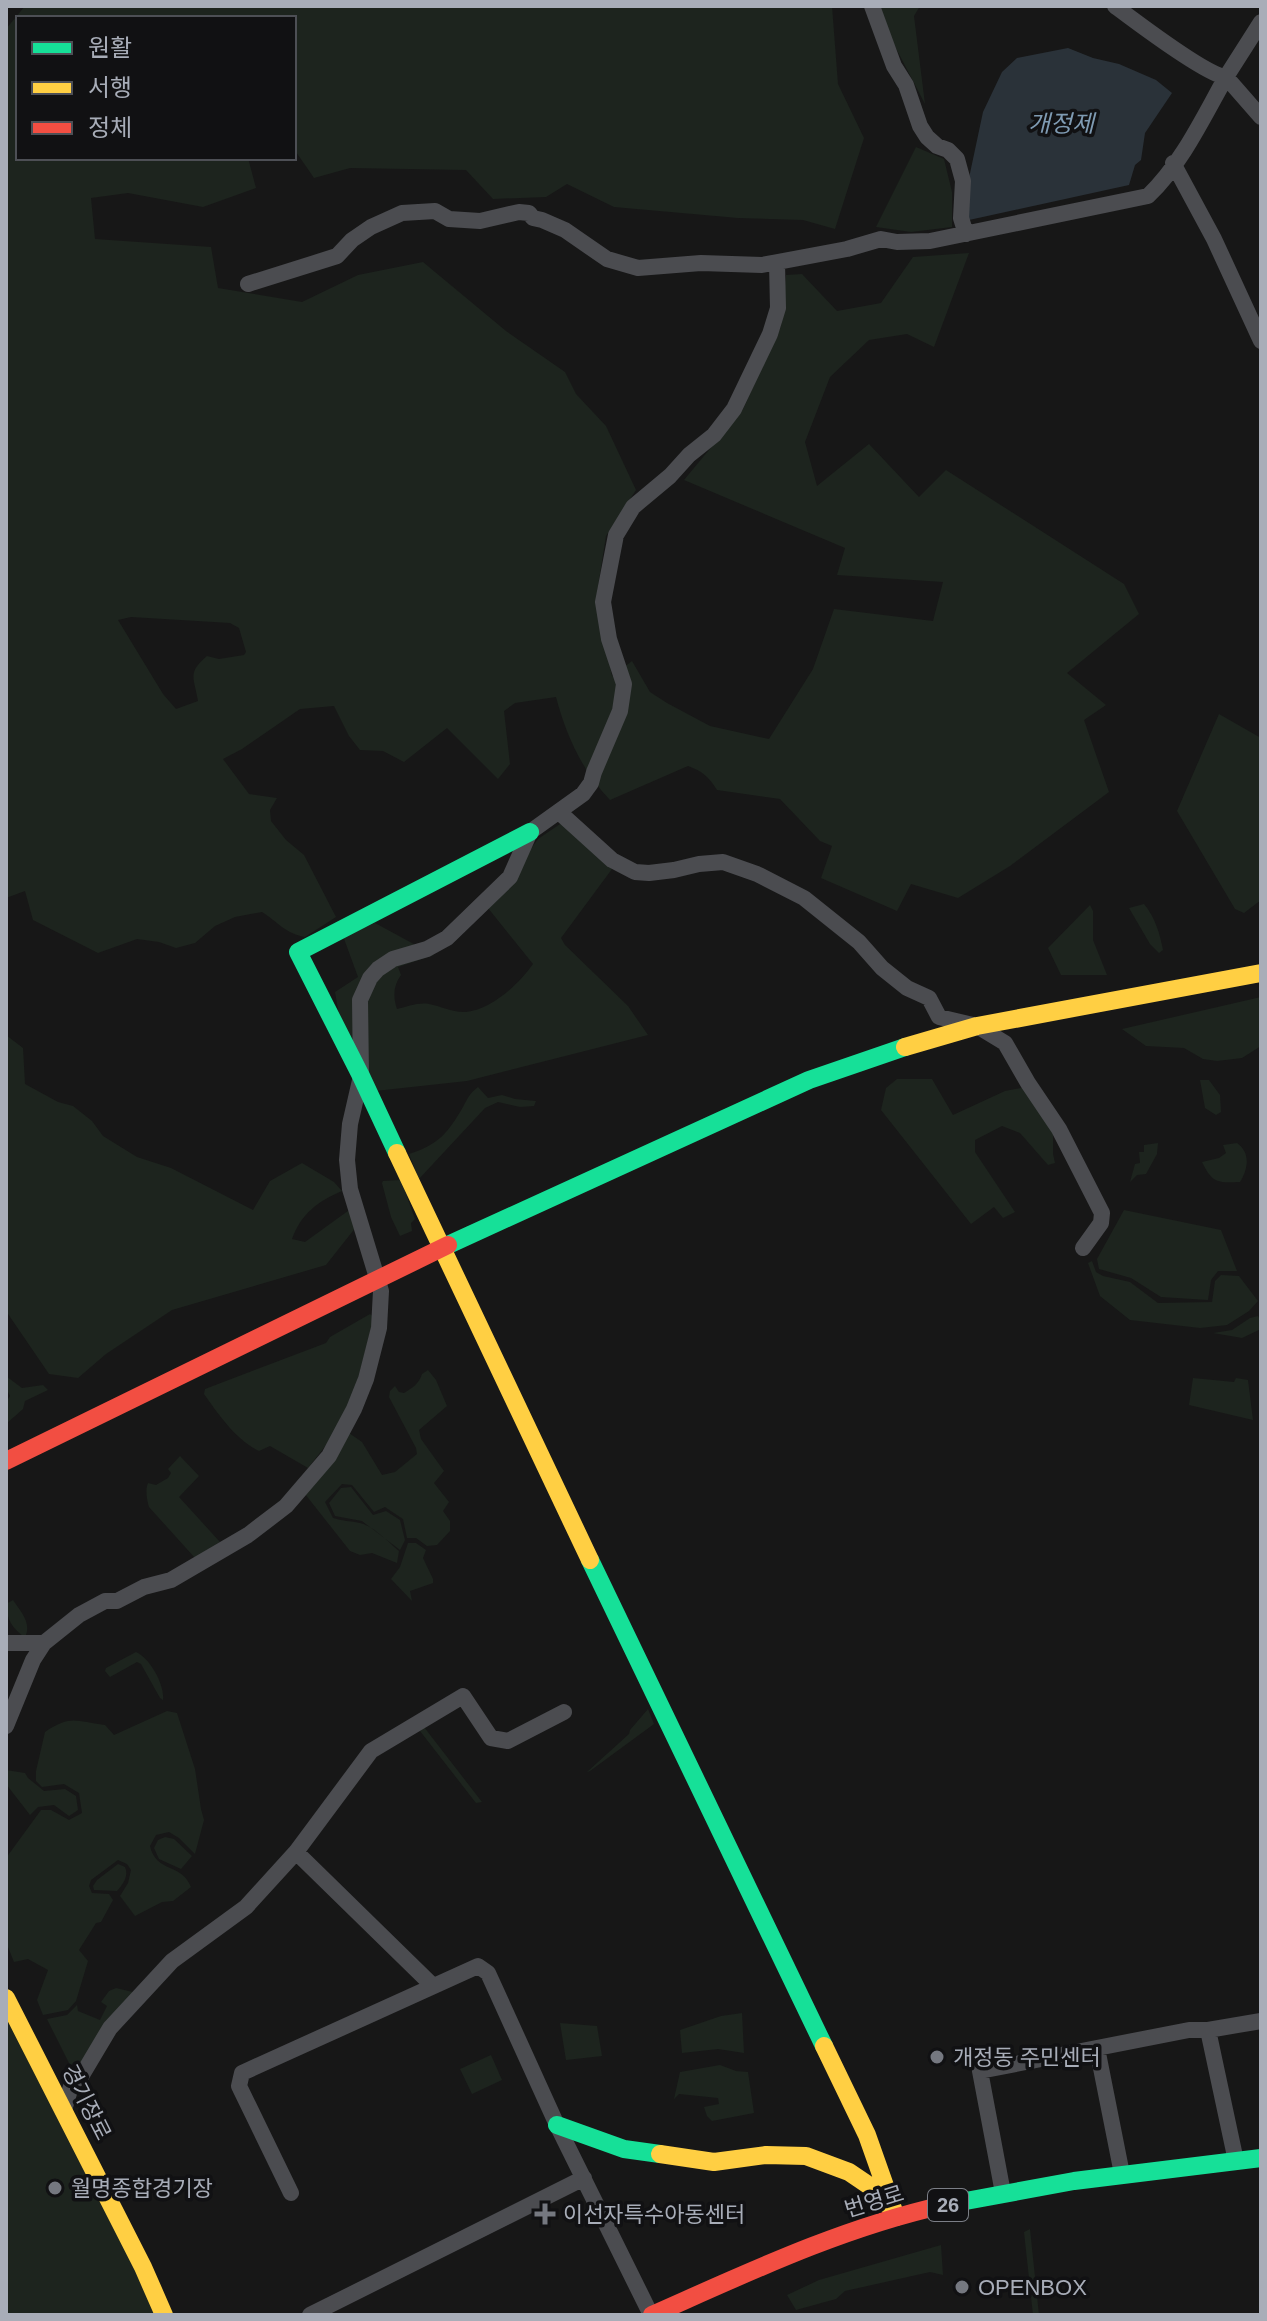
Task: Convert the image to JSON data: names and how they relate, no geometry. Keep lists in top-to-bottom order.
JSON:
{
  "streets": {
    "street": ["경기장로", "번영로", "26"]
  },
  "water": ["개정제"],
  "places": {
    "other": ["개정동 주민센터", "월명종합경기장", "OPENBOX"],
    "health": ["이선자특수아동센터"]
  },
  "legend": ["원활", "서행", "정체"]
}
